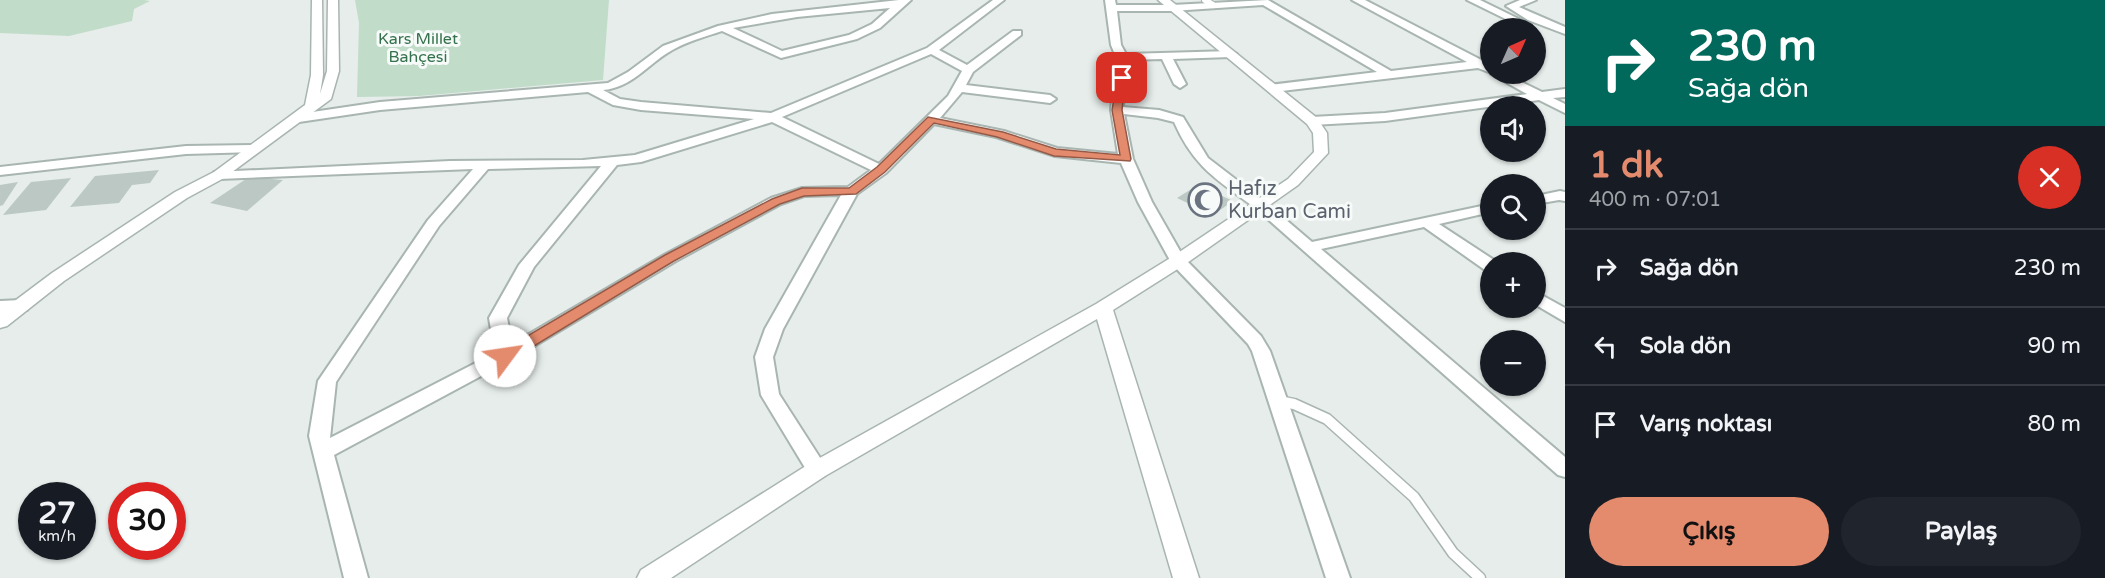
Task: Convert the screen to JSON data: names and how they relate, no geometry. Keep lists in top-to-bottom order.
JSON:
{
  "parks": ["Kars Millet Bahçesi"],
  "places": {
    "mosque": ["Hafız Kurban Cami"]
  },
  "north": "top right",
  "page": {
    "turn": ["230 m", "Sağa dön"],
    "map_buttons": ["+", "−"],
    "heading": ["1 dk", "400 m · 07:01"],
    "list": [
      {
        "name": "Sağa dön",
        "value": "230 m"
      },
      {
        "name": "Sola dön",
        "value": "90 m"
      },
      {
        "name": "Varış noktası",
        "value": "80 m"
      }
    ],
    "speed": "27 km/h",
    "limit": "30",
    "buttons": ["Çıkış", "Paylaş"]
  }
}
